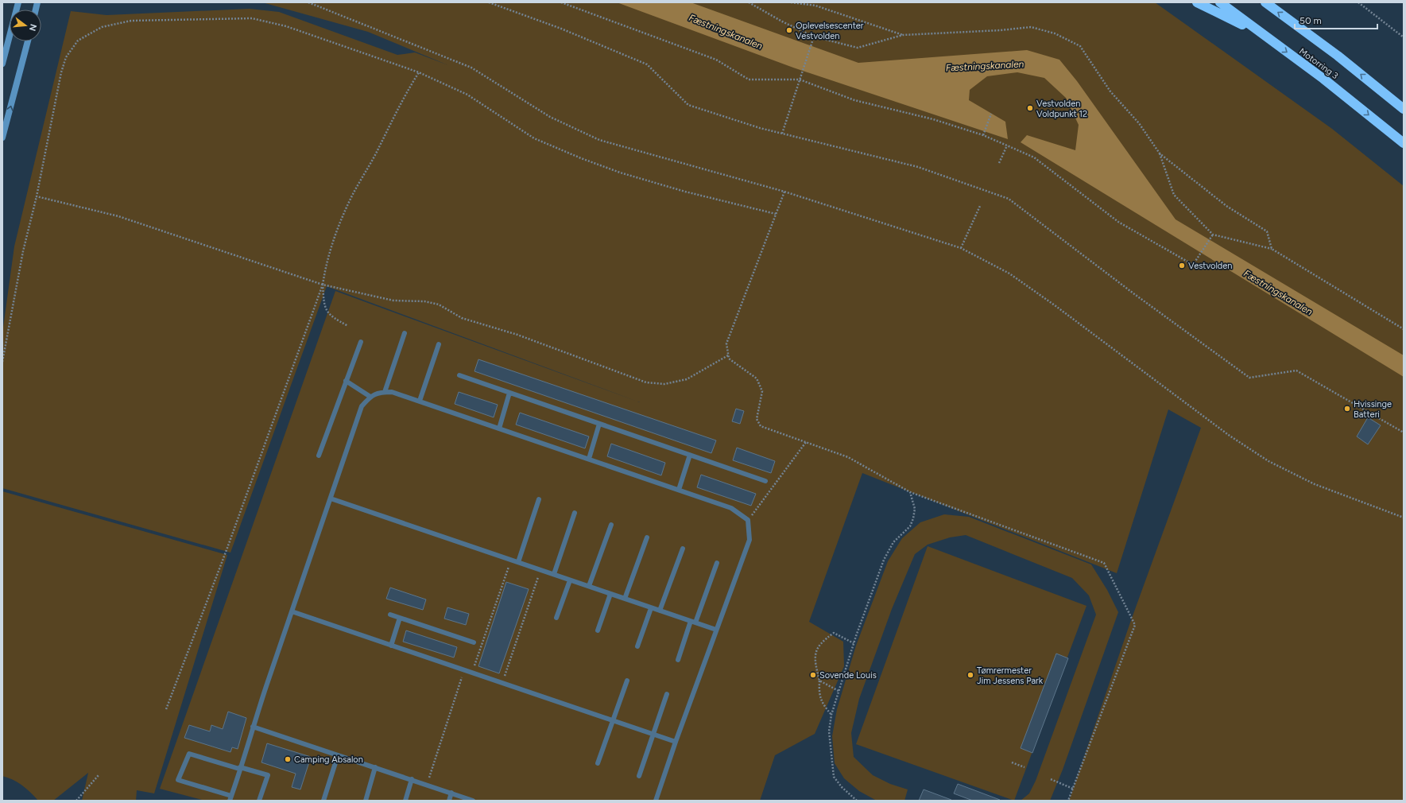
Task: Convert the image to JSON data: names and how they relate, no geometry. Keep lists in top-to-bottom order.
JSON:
{
  "streets": {
    "highway": ["Motorring 3"]
  },
  "water": ["Fæstningskanalen"],
  "places": [
    "Oplevelsescenter Vestvolden",
    "Vestvolden Voldpunkt 12",
    "Vestvolden",
    "Hvissinge Batteri",
    "Sovende Louis",
    "Tømrermester Jim Jessens Park",
    "Camping Absalon"
  ],
  "scale_bar": "50 m",
  "north": "right"
}
